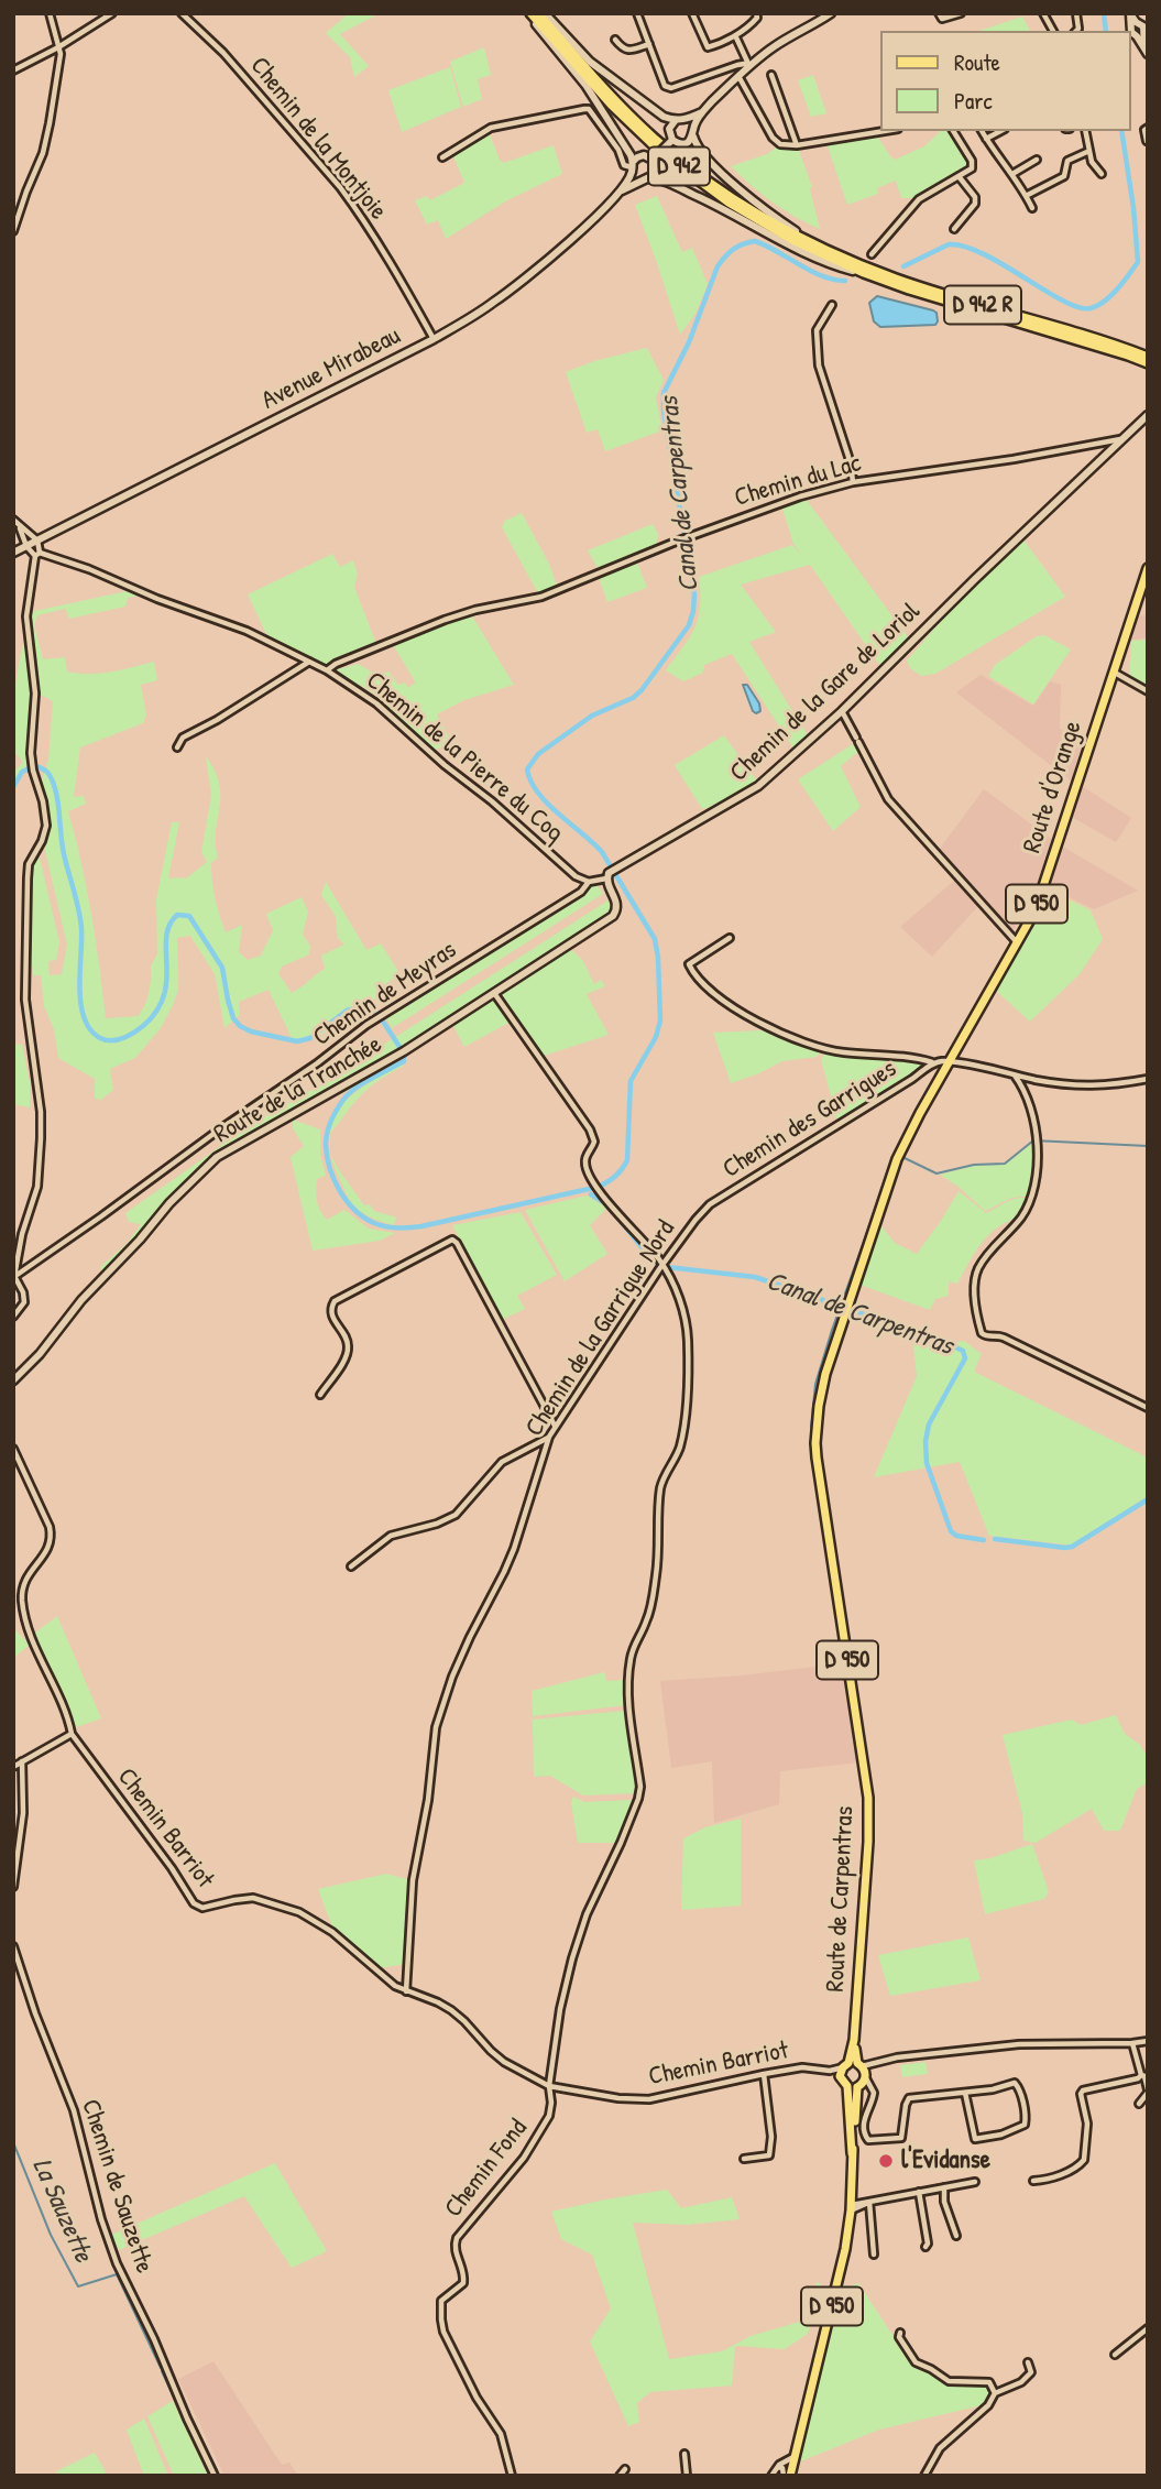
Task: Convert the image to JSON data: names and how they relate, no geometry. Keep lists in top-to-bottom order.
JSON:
{
  "streets": {
    "main road": [
      "D 942",
      "D 942 R",
      "Avenue Mirabeau",
      "Chemin de la Gare de Loriol",
      "Route d'Orange",
      "D 950",
      "Route de la Tranchée",
      "Route de Carpentras"
    ],
    "street": [
      "Chemin de la Montjoie",
      "Chemin du Lac",
      "Chemin de la Pierre du Coq",
      "Chemin de Meyras",
      "Chemin des Garrigues",
      "Chemin de la Garrigue Nord",
      "Chemin Barriot",
      "Chemin Fond",
      "Chemin de Sauzette"
    ]
  },
  "crossings": [
    ["Chemin de la Montjoie", "Avenue Mirabeau"],
    ["Chemin du Lac", "Chemin de la Gare de Loriol"],
    ["Chemin du Lac", "Chemin de la Pierre du Coq"],
    ["Chemin de la Pierre du Coq", "Chemin de Meyras"],
    ["Route d'Orange", "Chemin des Garrigues"],
    ["Route d'Orange", "Route de Carpentras"],
    ["D 950", "Chemin Barriot"],
    ["D 950", "Route de Carpentras"],
    ["Chemin des Garrigues", "Chemin de la Garrigue Nord"],
    ["Chemin de la Garrigue Nord", "Chemin Barriot"],
    ["Chemin Barriot", "Route de Carpentras"],
    ["Chemin Barriot", "Chemin Fond"]
  ],
  "water": ["Canal de Carpentras", "La Sauzette"],
  "places": ["l'Evidanse"],
  "legend": ["Route", "Parc"]
}
